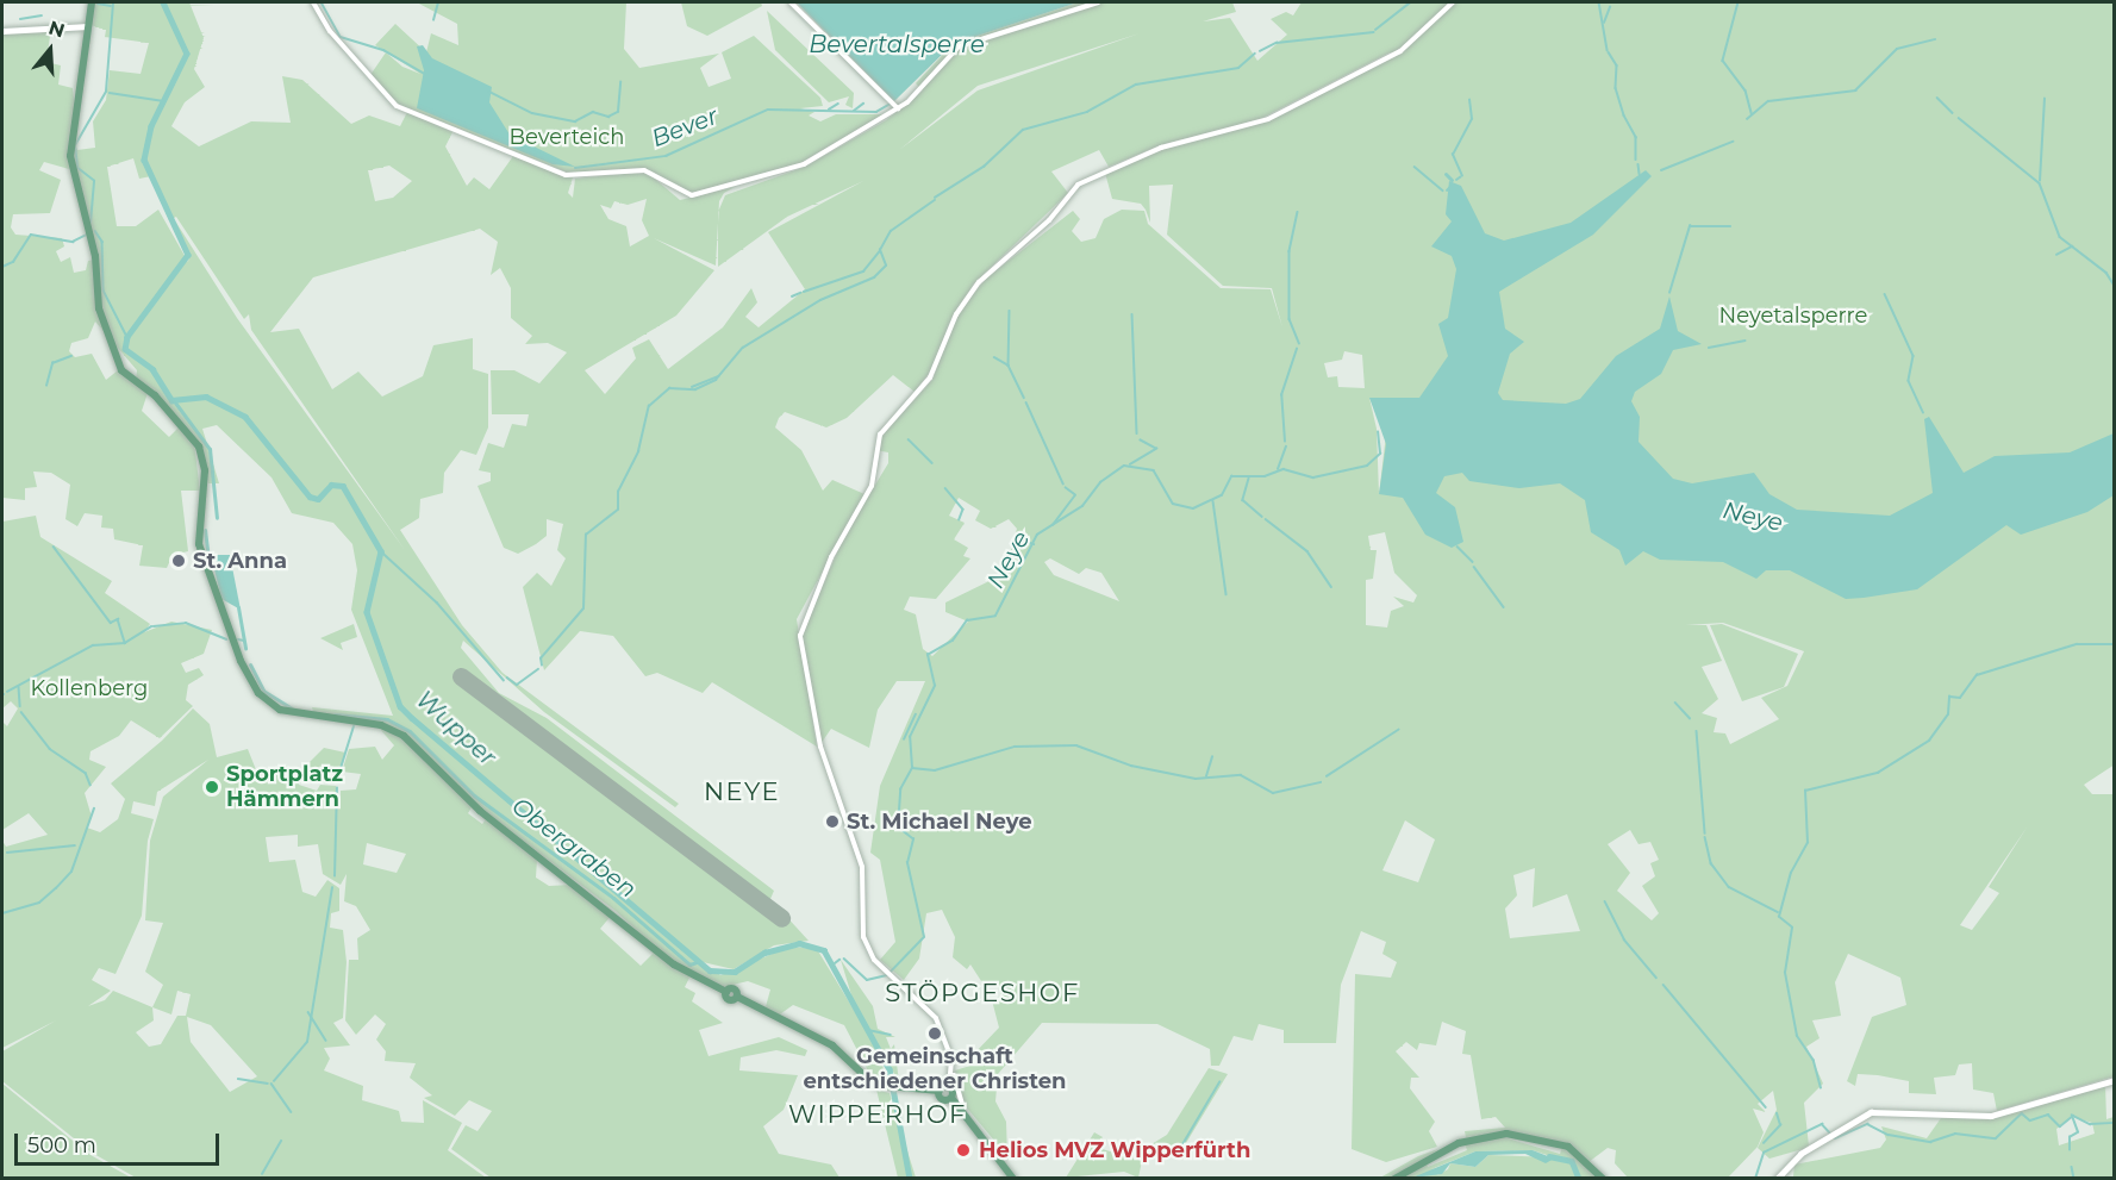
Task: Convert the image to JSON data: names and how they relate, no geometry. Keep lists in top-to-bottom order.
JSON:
{
  "districts": ["NEYE", "STÖPGESHOF", "WIPPERHOF"],
  "water": [
    "Bevertalsperre",
    "Bever",
    "Neye",
    "Wupper",
    "Obergraben"
  ],
  "parks": ["Beverteich", "Neyetalsperre", "Kollenberg"],
  "places": [
    "St. Anna",
    "Sportplatz Hämmern",
    "St. Michael Neye",
    "Gemeinschaft entschiedener Christen",
    "Helios MVZ Wipperfürth"
  ],
  "scale_bar": "500 m",
  "north": "top"
}
